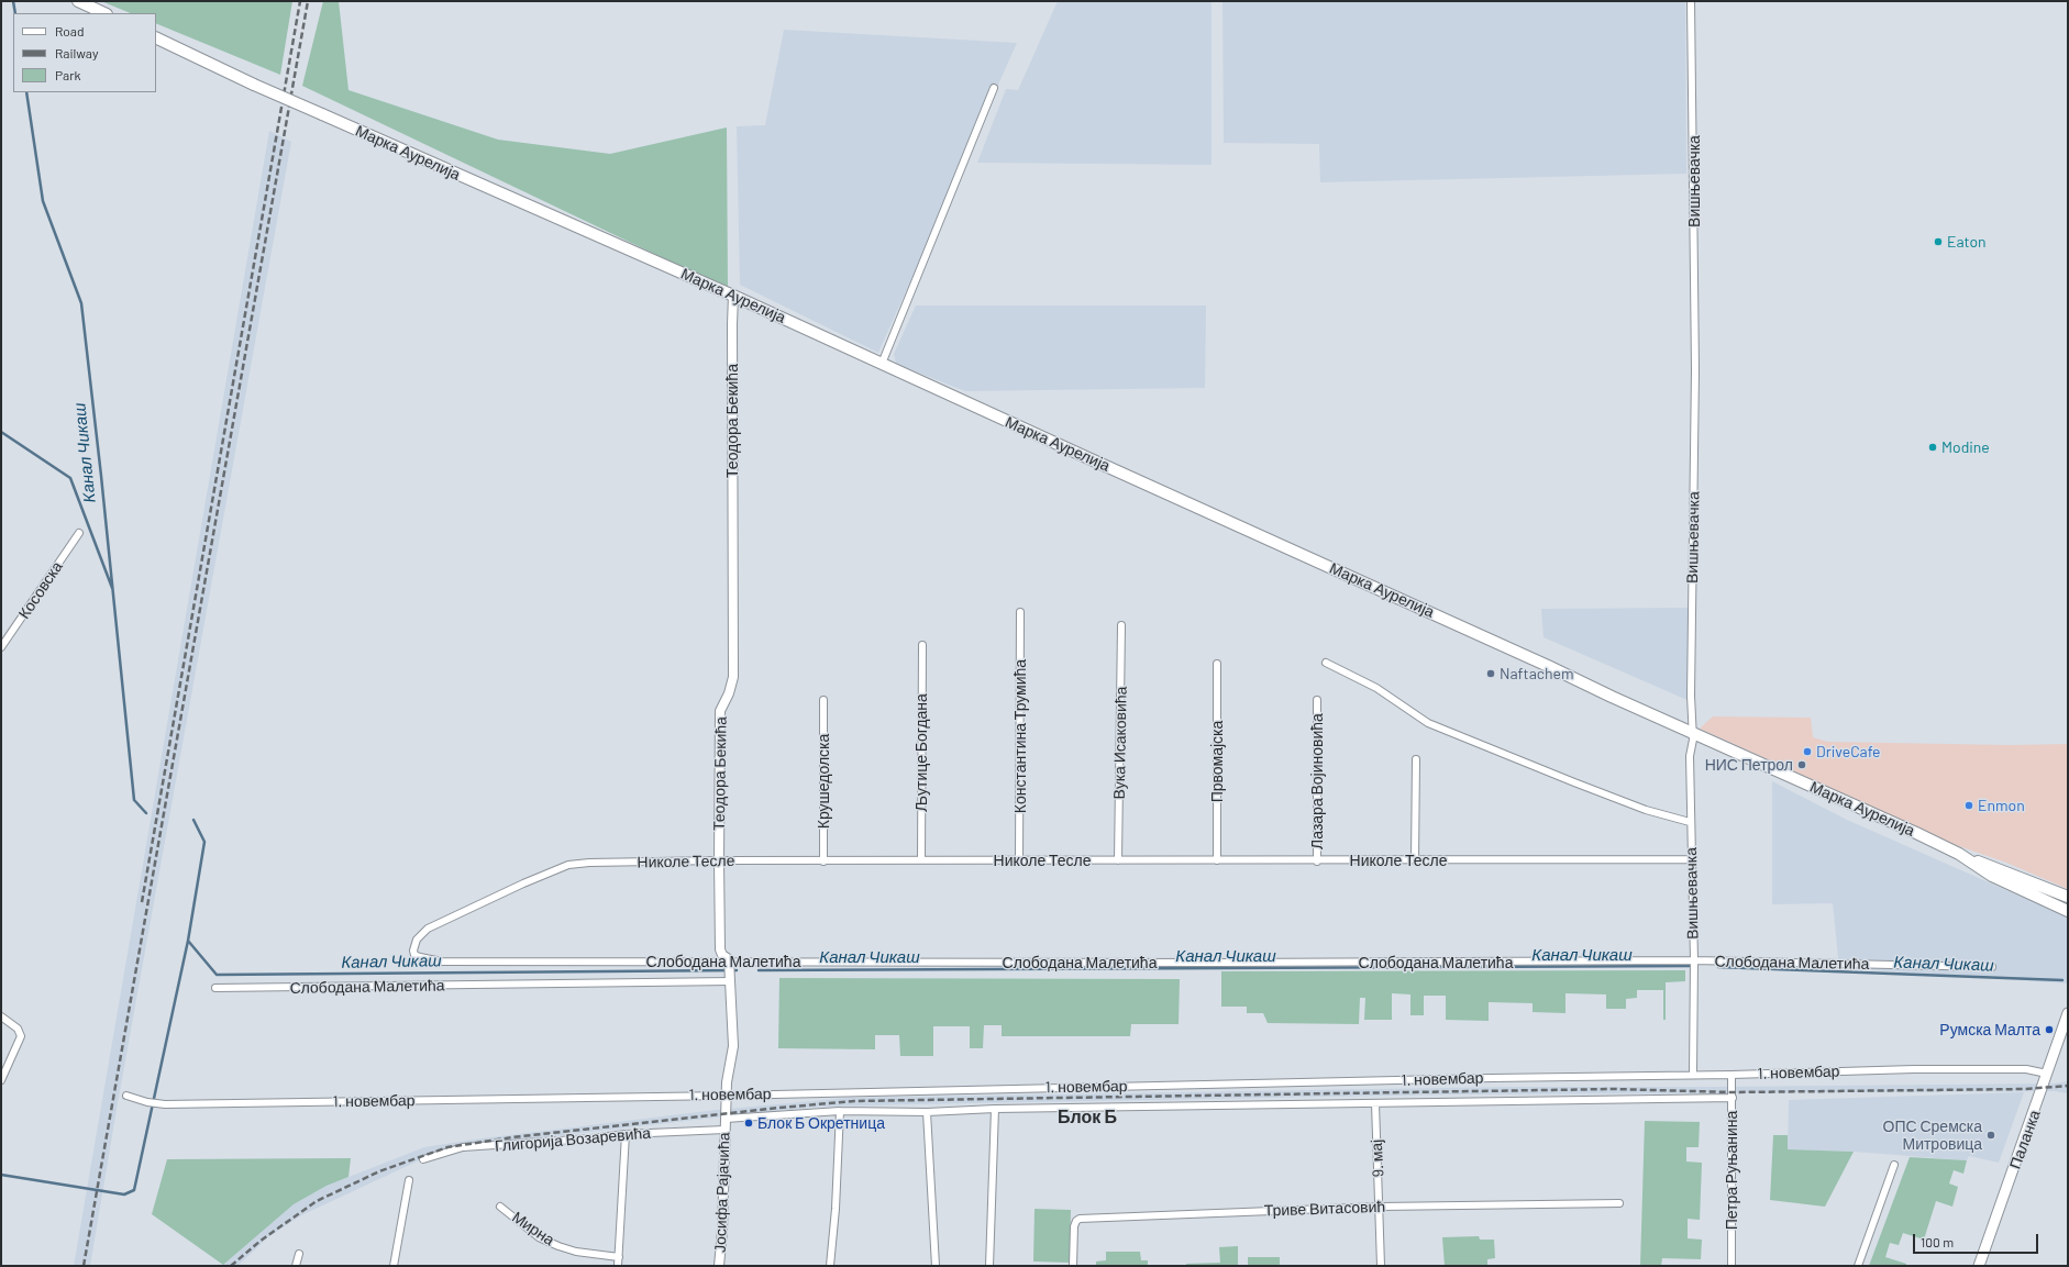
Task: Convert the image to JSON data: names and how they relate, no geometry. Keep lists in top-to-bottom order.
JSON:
{
  "streets": {
    "main road": ["Марка Аурелија", "Паланка"],
    "street": [
      "Вишњевачка",
      "Теодора Бекића",
      "Косовска",
      "Константина Трумића",
      "Вука Исаковића",
      "Љутице Богдана",
      "Првомајска",
      "Крушедолска",
      "Лазара Војиновића",
      "Николе Тесле",
      "Слободана Малетића",
      "1. новембар",
      "Глигорија Возаревића",
      "9. мај",
      "Петра Руњанина",
      "Јосифа Рајачића",
      "Триве Витасовић",
      "Мирна"
    ]
  },
  "crossings": [
    ["Марка Аурелија", "Вишњевачка"],
    ["Марка Аурелија", "Теодора Бекића"],
    ["Вишњевачка", "Николе Тесле"],
    ["Вишњевачка", "Слободана Малетића"],
    ["Вишњевачка", "1. новембар"],
    ["Теодора Бекића", "Николе Тесле"],
    ["Теодора Бекића", "Слободана Малетића"],
    ["Теодора Бекића", "1. новембар"],
    ["Теодора Бекића", "Јосифа Рајачића"],
    ["Константина Трумића", "Николе Тесле"],
    ["Вука Исаковића", "Николе Тесле"],
    ["Љутице Богдана", "Николе Тесле"],
    ["Првомајска", "Николе Тесле"],
    ["Крушедолска", "Николе Тесле"],
    ["Лазара Војиновића", "Николе Тесле"],
    ["Николе Тесле", "Слободана Малетића"],
    ["1. новембар", "Паланка"],
    ["1. новембар", "9. мај"],
    ["1. новембар", "Петра Руњанина"],
    ["1. новембар", "Јосифа Рајачића"],
    ["Глигорија Возаревића", "Јосифа Рајачића"],
    ["9. мај", "Триве Витасовић"]
  ],
  "districts": ["Блок Б"],
  "water": ["Канал Чикаш"],
  "places": [
    "Eaton",
    "Modine",
    "Naftachem",
    "DriveCafe",
    "НИС Петрол",
    "Enmon",
    "Румска Малта",
    "Блок Б Окретница",
    "ОПС Сремска Митровица"
  ],
  "legend": ["Road", "Railway", "Park"],
  "scale_bar": "100 m"
}
